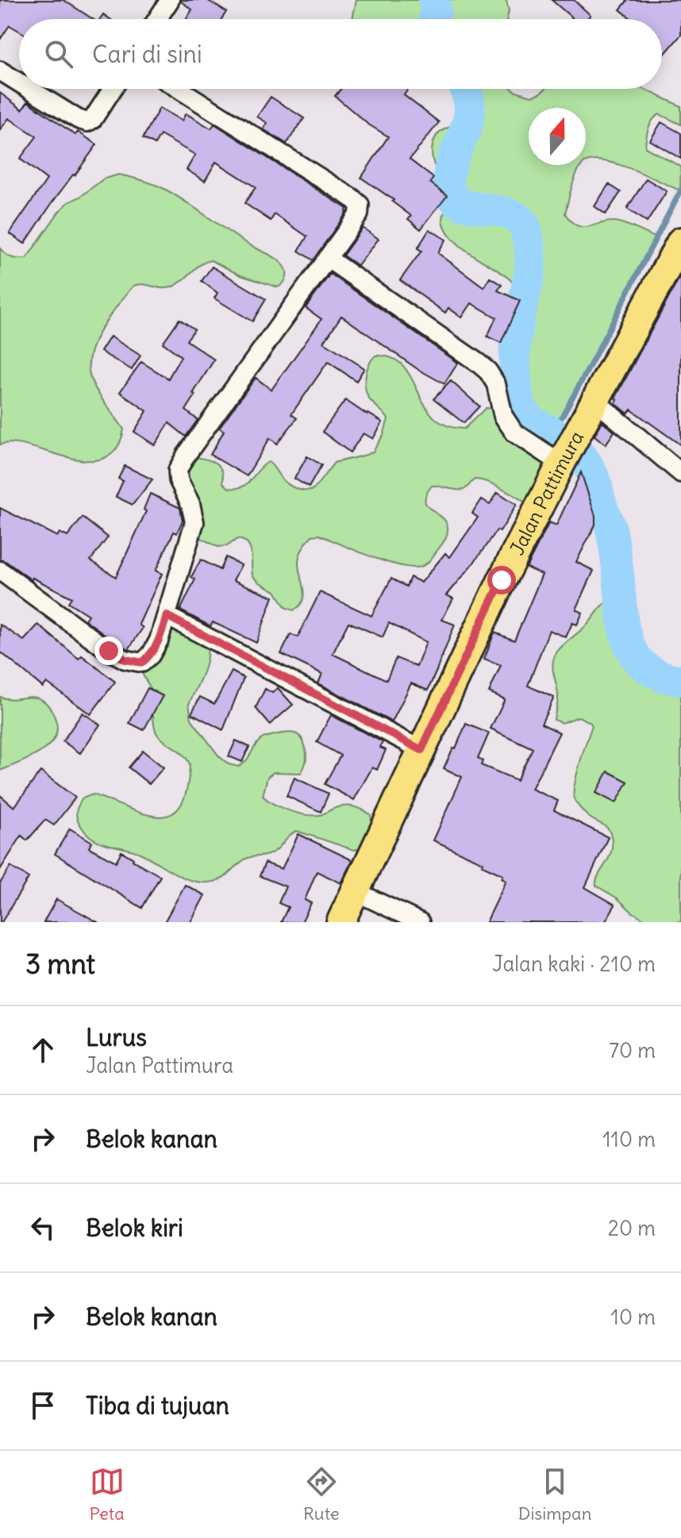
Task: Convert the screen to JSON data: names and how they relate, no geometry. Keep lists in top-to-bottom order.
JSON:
{
  "streets": {
    "main road": ["Jalan Pattimura"]
  },
  "north": "top",
  "page": {
    "search": "Cari di sini",
    "heading": ["3 mnt", "Jalan kaki · 210 m"],
    "list": [
      ["Lurus", "Jalan Pattimura", "70 m"],
      ["Belok kanan", "110 m"],
      ["Belok kiri", "20 m"],
      ["Belok kanan", "10 m"],
      "Tiba di tujuan"
    ],
    "nav": ["Peta", "Rute", "Disimpan"]
  }
}
